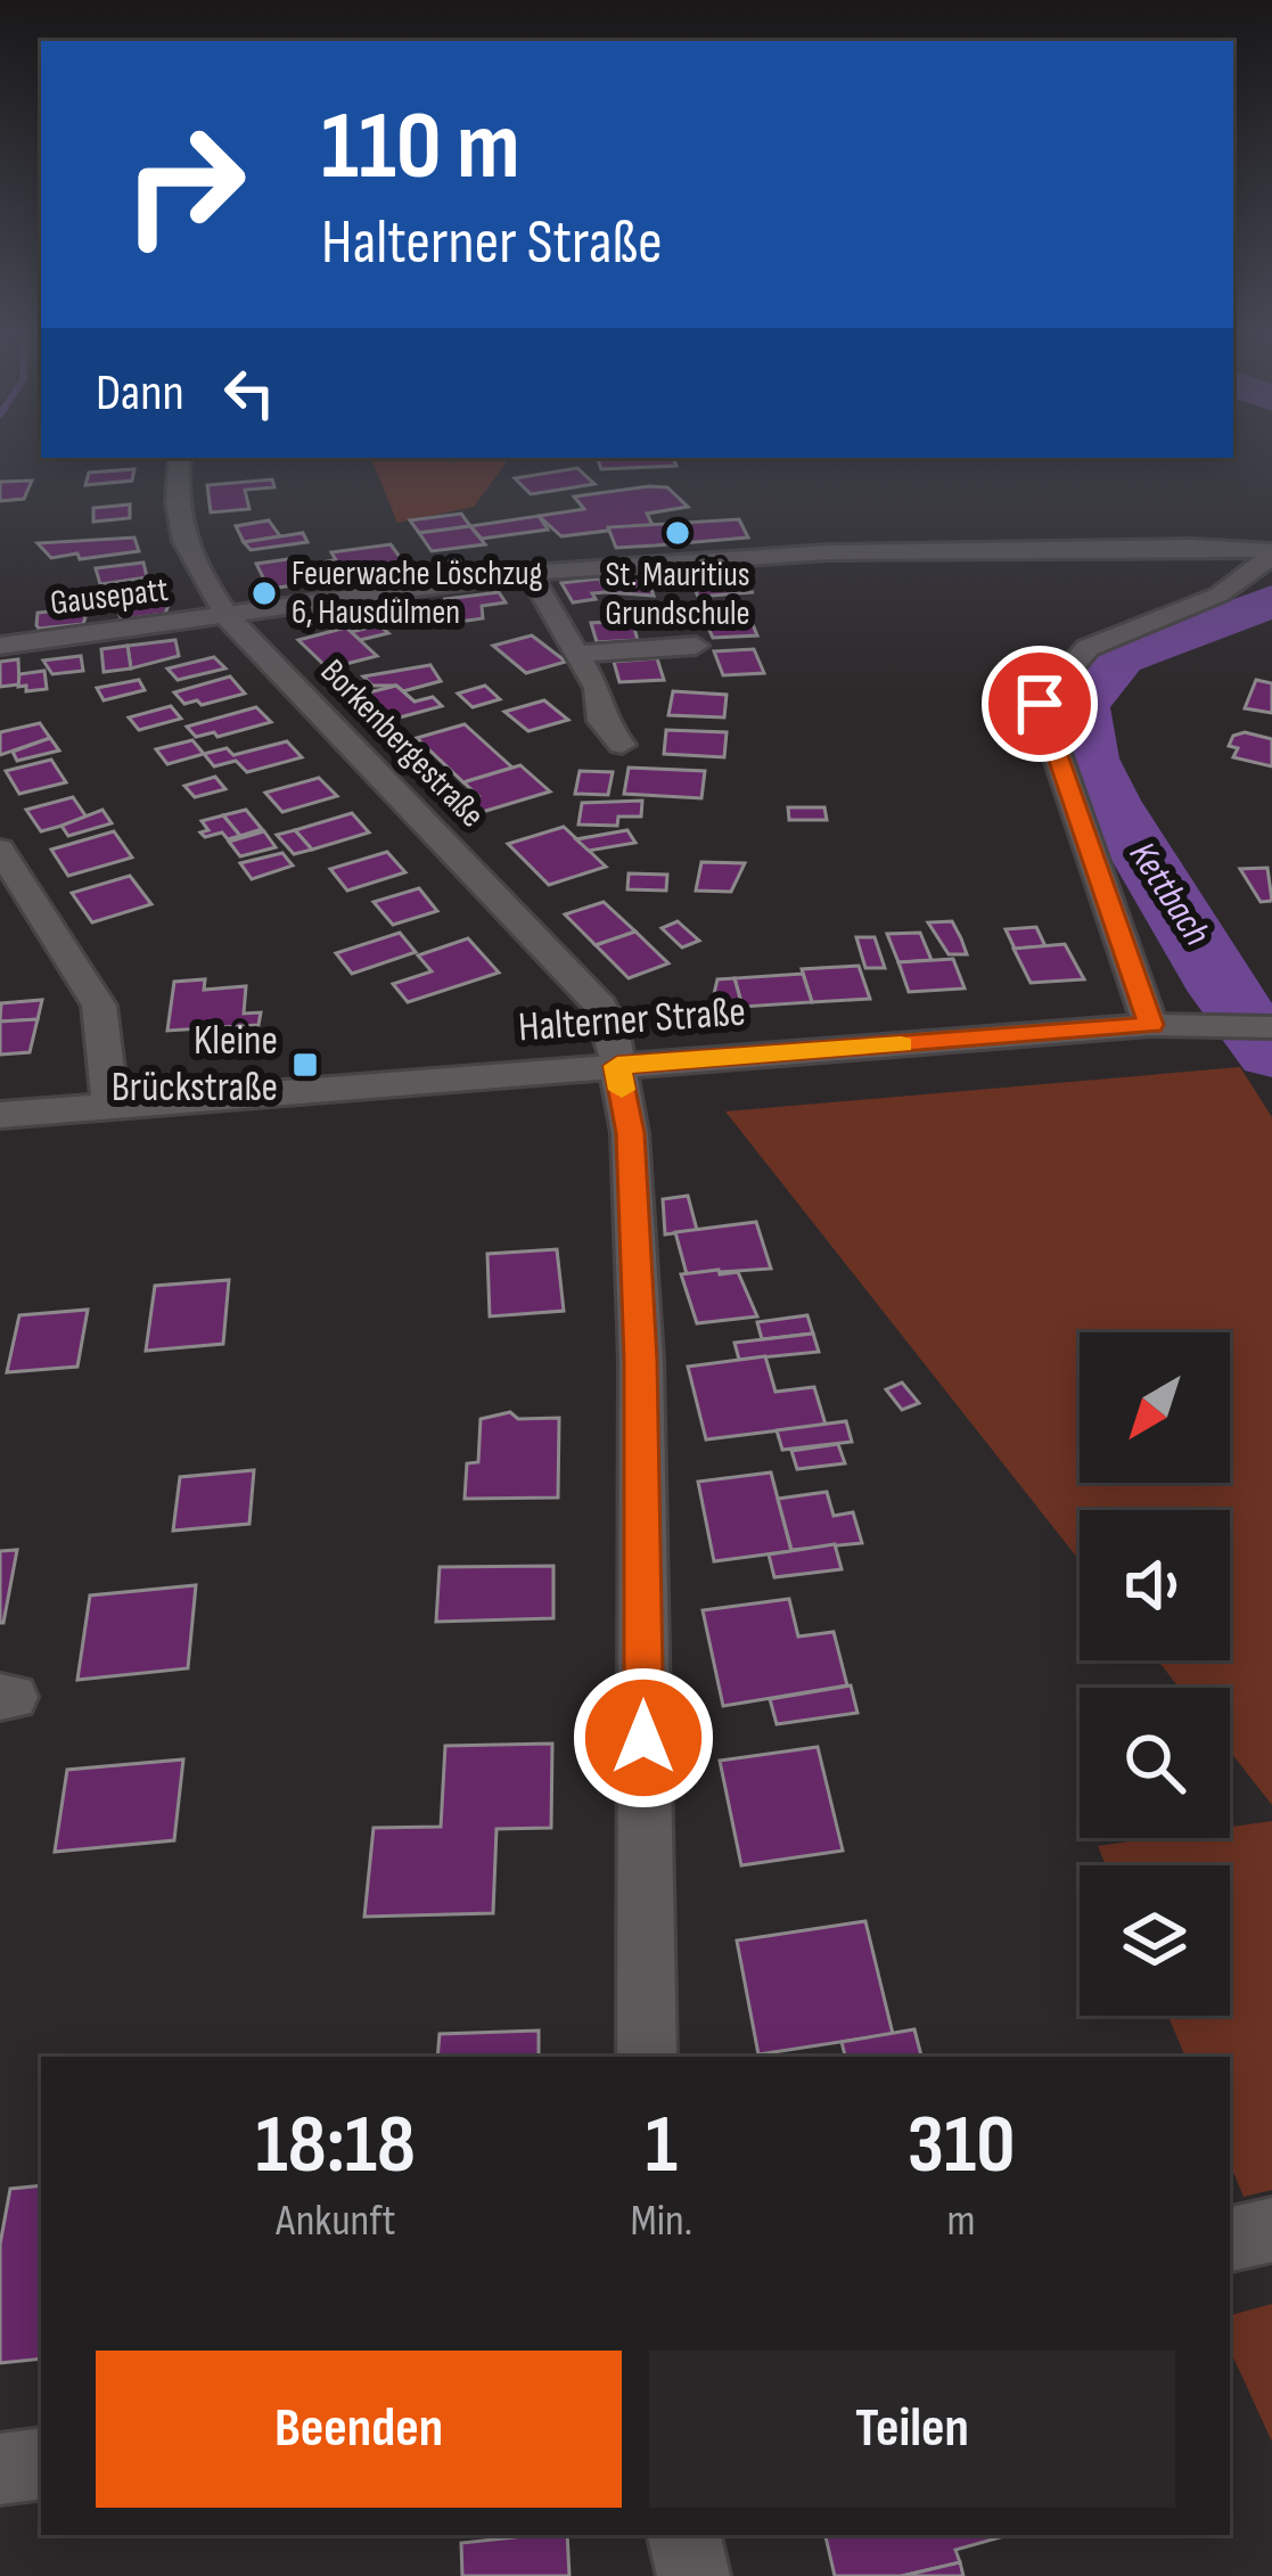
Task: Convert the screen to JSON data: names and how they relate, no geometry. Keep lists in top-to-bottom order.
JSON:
{
  "streets": {
    "street": ["Gausepatt", "Borkenbergestraße", "Halterner Straße"]
  },
  "crossings": [
    ["Gausepatt", "Borkenbergestraße"],
    ["Borkenbergestraße", "Halterner Straße"]
  ],
  "water": ["Kettbach"],
  "places": {
    "other": ["St. Mauritius Grundschule", "Feuerwache Löschzug 6, Hausdülmen"],
    "transit": ["Kleine Brückstraße"]
  },
  "north": "bottom left",
  "page": {
    "turn": ["110 m", "Halterner Straße"],
    "then": "Dann",
    "eta": [
      "18:18",
      "Ankunft",
      "1",
      "Min.",
      "310",
      "m"
    ],
    "buttons": ["Beenden", "Teilen"]
  }
}
